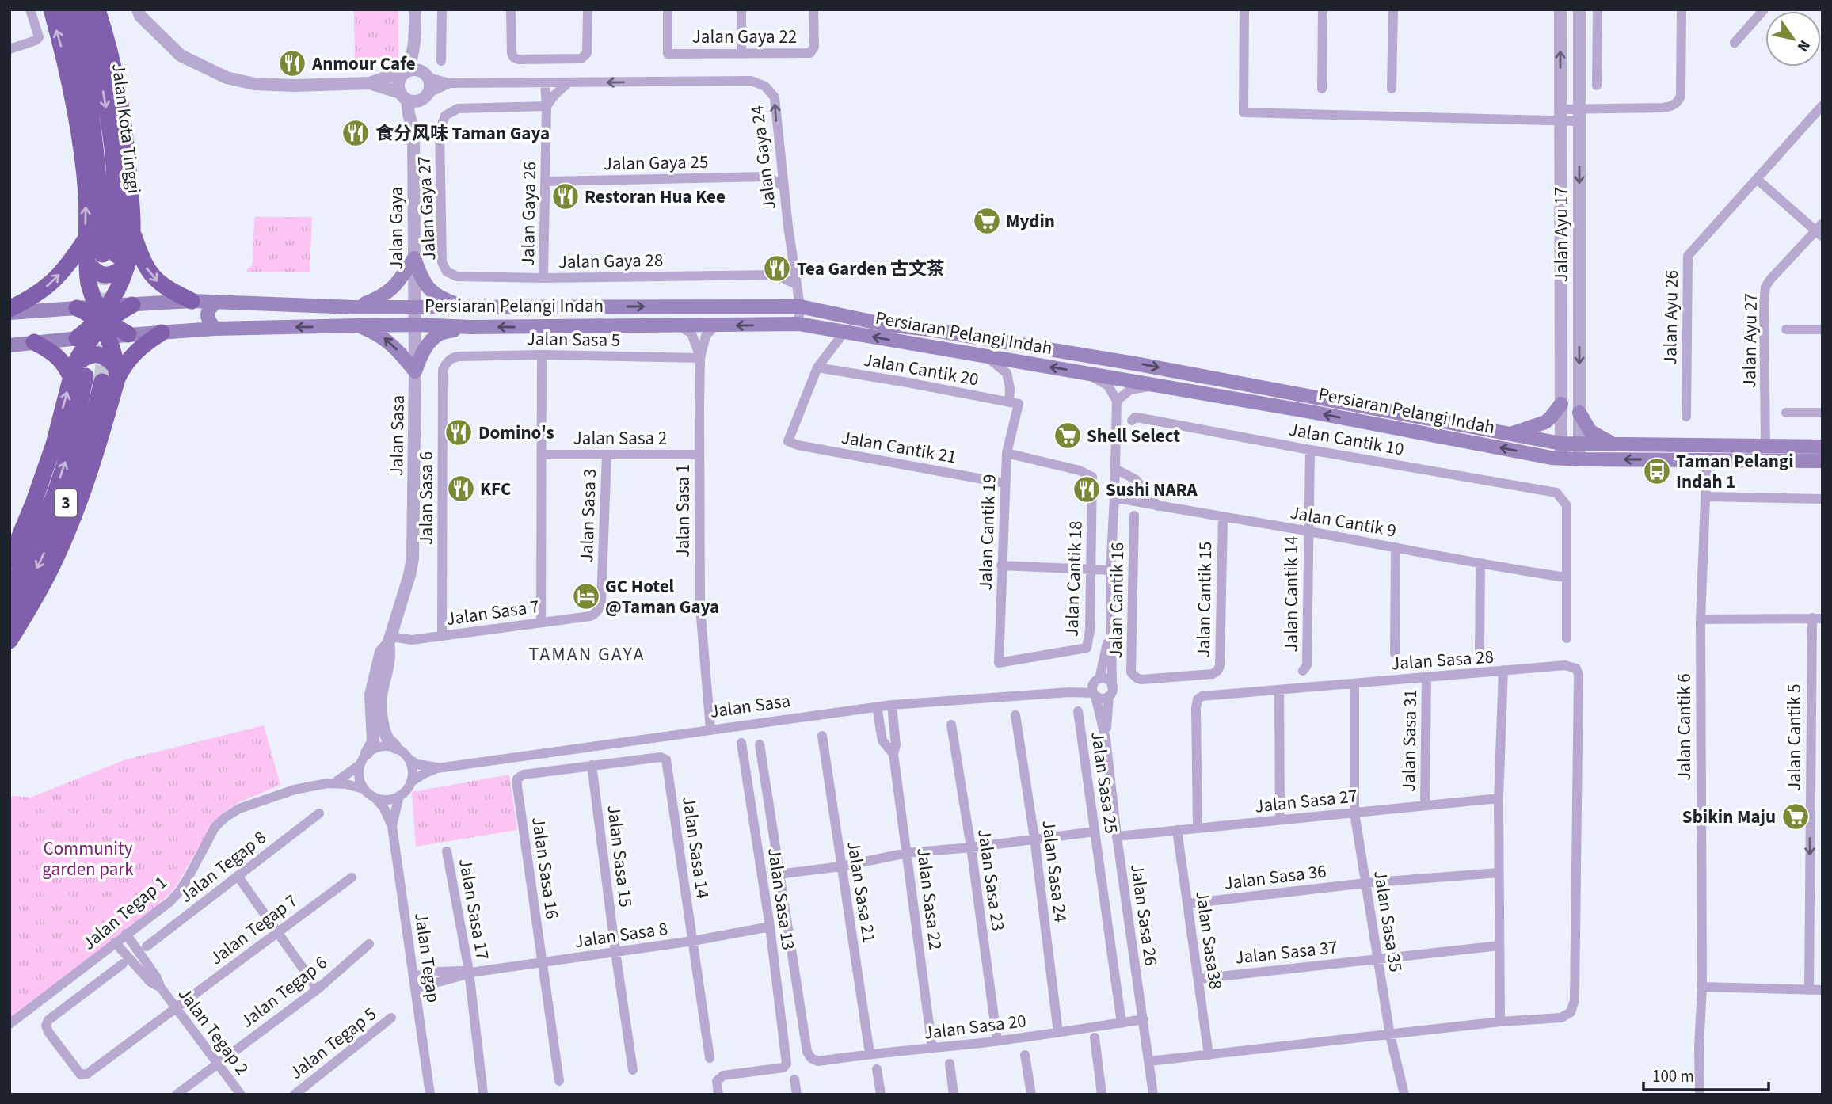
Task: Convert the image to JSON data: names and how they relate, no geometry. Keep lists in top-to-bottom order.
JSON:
{
  "streets": {
    "highway": ["Jalan Kota Tinggi", "3"],
    "main road": ["Persiaran Pelangi Indah"],
    "street": [
      "Jalan Gaya 22",
      "Jalan Gaya 24",
      "Jalan Gaya 25",
      "Jalan Gaya 27",
      "Jalan Gaya 26",
      "Jalan Gaya",
      "Jalan Ayu 17",
      "Jalan Gaya 28",
      "Jalan Ayu 26",
      "Jalan Sasa 5",
      "Jalan Ayu 27",
      "Jalan Cantik 20",
      "Jalan Sasa",
      "Jalan Sasa 2",
      "Jalan Cantik 10",
      "Jalan Cantik 21",
      "Jalan Sasa 6",
      "Jalan Sasa 1",
      "Jalan Sasa 3",
      "Jalan Cantik 9",
      "Jalan Cantik 19",
      "Jalan Cantik 18",
      "Jalan Cantik 14",
      "Jalan Cantik 15",
      "Jalan Cantik 16",
      "Jalan Sasa 7",
      "Jalan Sasa 28",
      "Jalan Cantik 6",
      "Jalan Cantik 5",
      "Jalan Sasa 31",
      "Jalan Sasa 25",
      "Jalan Sasa 27",
      "Jalan Sasa 14",
      "Jalan Sasa 15",
      "Jalan Tegap 8",
      "Jalan Sasa 16",
      "Jalan Sasa 24",
      "Jalan Sasa 36",
      "Jalan Sasa 23",
      "Jalan Sasa 21",
      "Jalan Sasa 13",
      "Jalan Sasa 22",
      "Jalan Sasa 17",
      "Jalan Tegap 1",
      "Jalan Sasa 26",
      "Jalan Sasa 35",
      "Jalan Tegap 7",
      "Jalan Sasa 8",
      "Jalan Sasa38",
      "Jalan Sasa 37",
      "Jalan Tegap",
      "Jalan Tegap 6",
      "Jalan Sasa 20",
      "Jalan Tegap 2",
      "Jalan Tegap 5"
    ]
  },
  "crossings": [
    ["Jalan Gaya 24", "Jalan Gaya 26"],
    ["Jalan Gaya 24", "Jalan Gaya"],
    ["Jalan Gaya 24", "Jalan Gaya 28"],
    ["Jalan Gaya 24", "Persiaran Pelangi Indah"],
    ["Jalan Gaya 25", "Jalan Gaya 26"],
    ["Jalan Gaya 27", "Jalan Gaya 26"],
    ["Jalan Gaya 27", "Jalan Gaya 28"],
    ["Jalan Gaya 26", "Jalan Gaya 28"],
    ["Jalan Gaya", "Persiaran Pelangi Indah"],
    ["Jalan Gaya", "Jalan Sasa"],
    ["Jalan Ayu 17", "Persiaran Pelangi Indah"],
    ["Persiaran Pelangi Indah", "Jalan Ayu 27"],
    ["Persiaran Pelangi Indah", "Jalan Sasa"],
    ["Persiaran Pelangi Indah", "Jalan Sasa 1"],
    ["Persiaran Pelangi Indah", "Jalan Cantik 19"],
    ["Persiaran Pelangi Indah", "Jalan Cantik 6"],
    ["Jalan Sasa 5", "Jalan Sasa 6"],
    ["Jalan Sasa 5", "Jalan Sasa 1"],
    ["Jalan Cantik 20", "Jalan Cantik 21"],
    ["Jalan Cantik 20", "Jalan Cantik 19"],
    ["Jalan Sasa", "Jalan Sasa 1"],
    ["Jalan Sasa", "Jalan Sasa 7"],
    ["Jalan Sasa", "Jalan Sasa 22"],
    ["Jalan Sasa", "Jalan Tegap 1"],
    ["Jalan Sasa", "Jalan Sasa 26"],
    ["Jalan Sasa", "Jalan Tegap"],
    ["Jalan Sasa 2", "Jalan Sasa 1"],
    ["Jalan Sasa 2", "Jalan Sasa 3"],
    ["Jalan Cantik 10", "Jalan Cantik 9"],
    ["Jalan Cantik 10", "Jalan Cantik 14"],
    ["Jalan Cantik 21", "Jalan Cantik 19"],
    ["Jalan Sasa 6", "Jalan Sasa 7"],
    ["Jalan Sasa 3", "Jalan Sasa 7"],
    ["Jalan Cantik 9", "Jalan Cantik 14"],
    ["Jalan Cantik 9", "Jalan Cantik 15"],
    ["Jalan Cantik 19", "Jalan Cantik 18"],
    ["Jalan Cantik 15", "Jalan Cantik 16"],
    ["Jalan Sasa 28", "Jalan Sasa 31"],
    ["Jalan Sasa 28", "Jalan Sasa 27"],
    ["Jalan Sasa 28", "Jalan Sasa 36"],
    ["Jalan Sasa 28", "Jalan Sasa 35"],
    ["Jalan Sasa 28", "Jalan Sasa 37"],
    ["Jalan Sasa 31", "Jalan Sasa 27"],
    ["Jalan Sasa 25", "Jalan Sasa 20"],
    ["Jalan Sasa 27", "Jalan Sasa 26"],
    ["Jalan Sasa 27", "Jalan Sasa 35"],
    ["Jalan Sasa 27", "Jalan Sasa38"],
    ["Jalan Sasa 14", "Jalan Sasa 15"],
    ["Jalan Sasa 14", "Jalan Sasa 16"],
    ["Jalan Sasa 14", "Jalan Sasa 8"],
    ["Jalan Sasa 15", "Jalan Sasa 16"],
    ["Jalan Sasa 15", "Jalan Sasa 8"],
    ["Jalan Sasa 16", "Jalan Sasa 8"],
    ["Jalan Sasa 24", "Jalan Sasa 20"],
    ["Jalan Sasa 36", "Jalan Sasa 35"],
    ["Jalan Sasa 36", "Jalan Sasa38"],
    ["Jalan Sasa 23", "Jalan Sasa 20"],
    ["Jalan Sasa 21", "Jalan Sasa 20"],
    ["Jalan Sasa 13", "Jalan Sasa 8"],
    ["Jalan Sasa 22", "Jalan Sasa 20"],
    ["Jalan Sasa 17", "Jalan Sasa 8"],
    ["Jalan Tegap 1", "Jalan Tegap"],
    ["Jalan Tegap 1", "Jalan Tegap 2"],
    ["Jalan Sasa 26", "Jalan Sasa 20"],
    ["Jalan Sasa 35", "Jalan Sasa 37"],
    ["Jalan Tegap 7", "Jalan Tegap 2"],
    ["Jalan Sasa 8", "Jalan Tegap"],
    ["Jalan Sasa38", "Jalan Sasa 37"],
    ["Jalan Tegap 6", "Jalan Tegap 2"]
  ],
  "one_way": ["Jalan Gaya 24", "Jalan Cantik 5"],
  "districts": ["TAMAN GAYA"],
  "parks": ["Community garden park"],
  "places": {
    "restaurant": [
      "Anmour Cafe",
      "食分风味 Taman Gaya",
      "Restoran Hua Kee",
      "Tea Garden 古文茶",
      "Domino's",
      "KFC",
      "Sushi NARA"
    ],
    "supermarket": ["Mydin", "Shell Select", "Sbikin Maju"],
    "bus stop": ["Taman Pelangi Indah 1"],
    "hotel": ["GC Hotel @Taman Gaya"]
  },
  "scale_bar": "100 m",
  "north": "bottom right"
}
